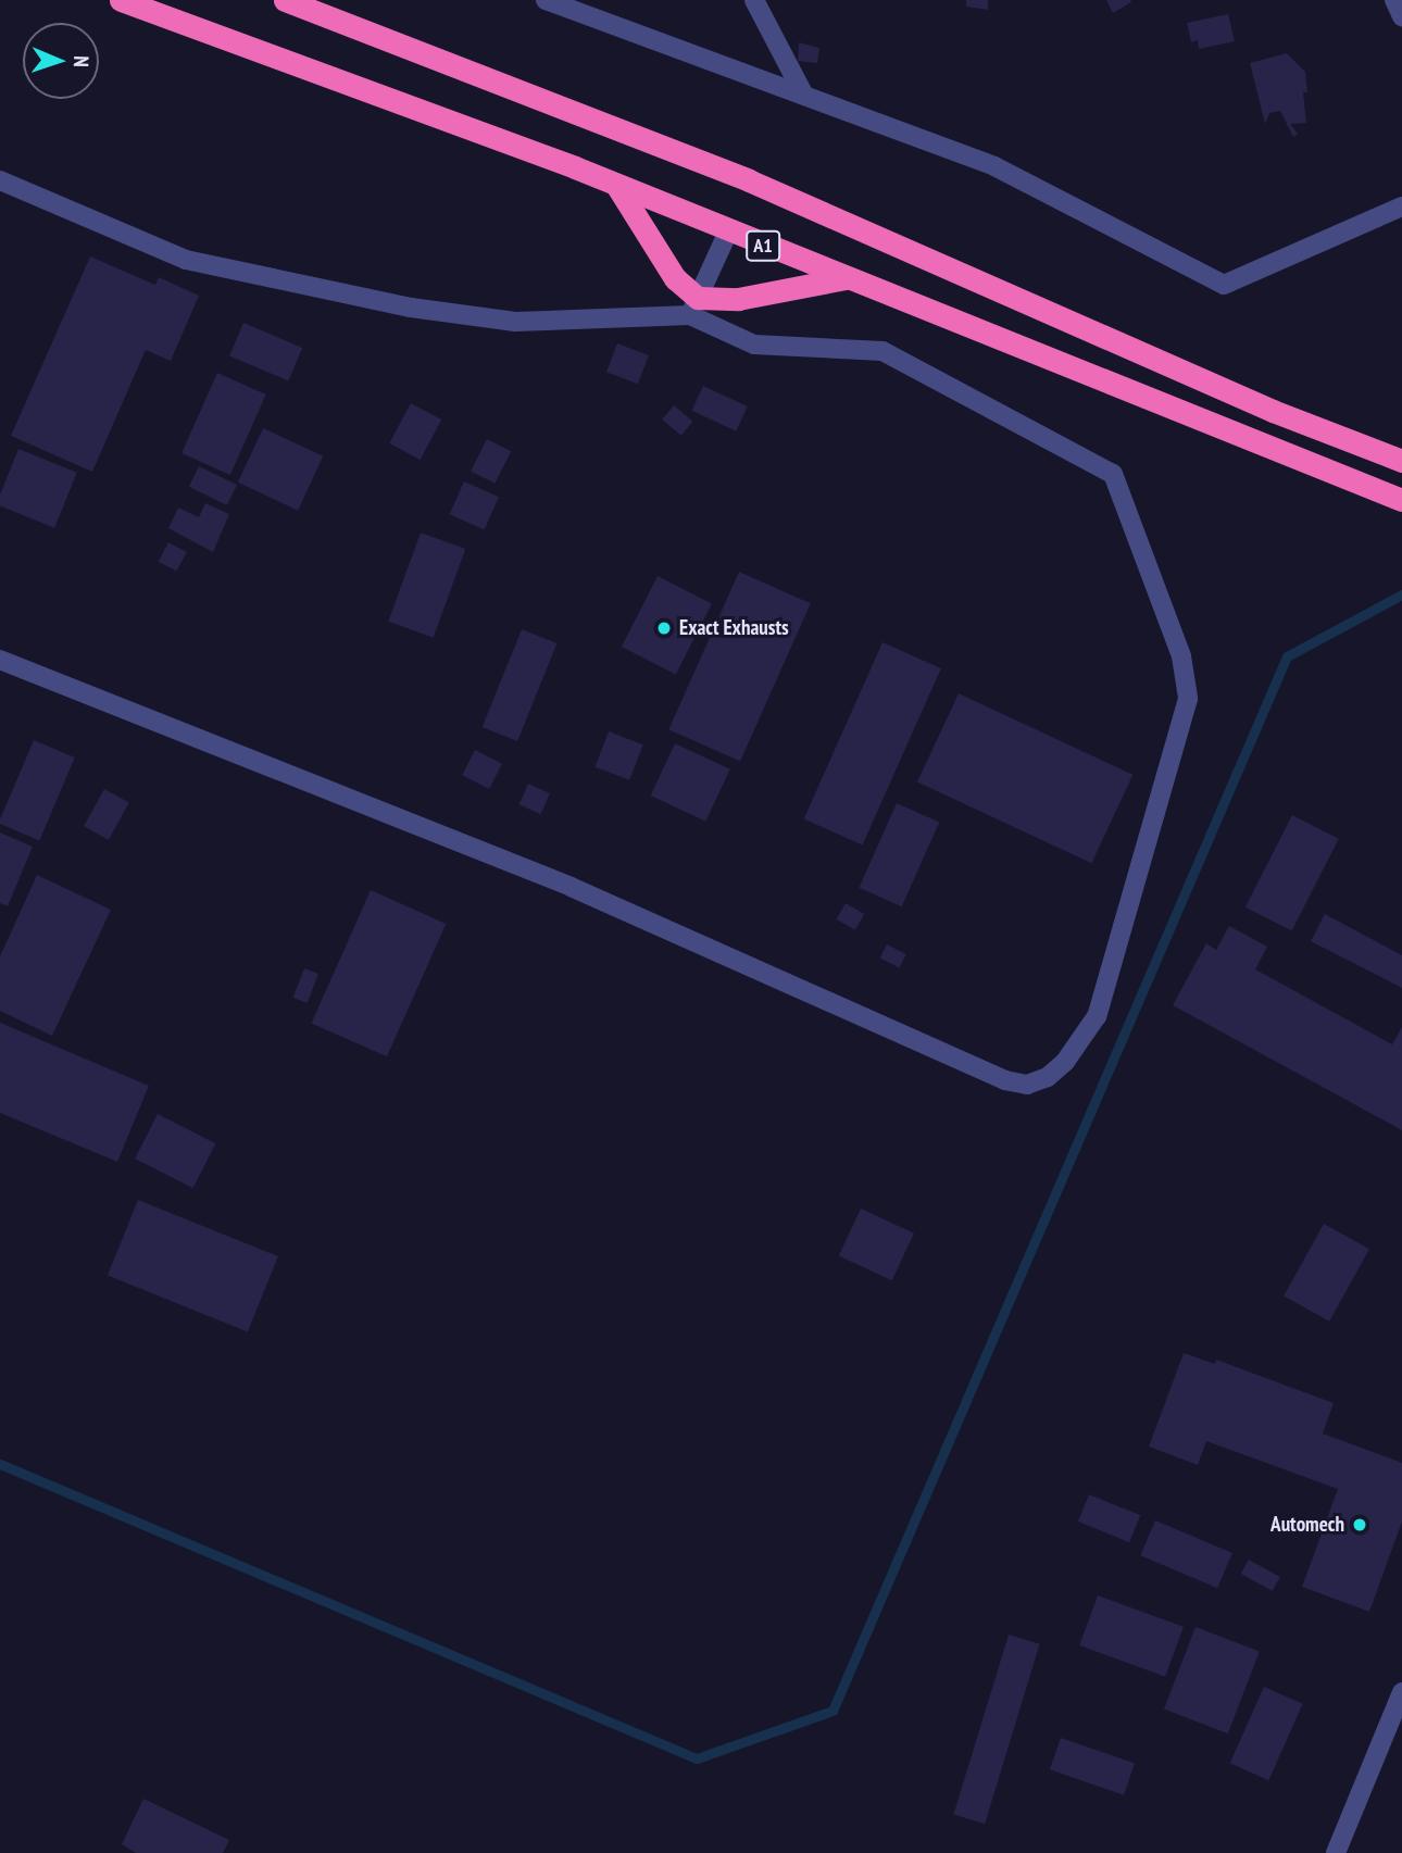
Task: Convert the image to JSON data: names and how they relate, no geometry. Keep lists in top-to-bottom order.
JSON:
{
  "streets": {
    "highway": ["A1"]
  },
  "places": ["Exact Exhausts", "Automech"],
  "north": "right"
}
